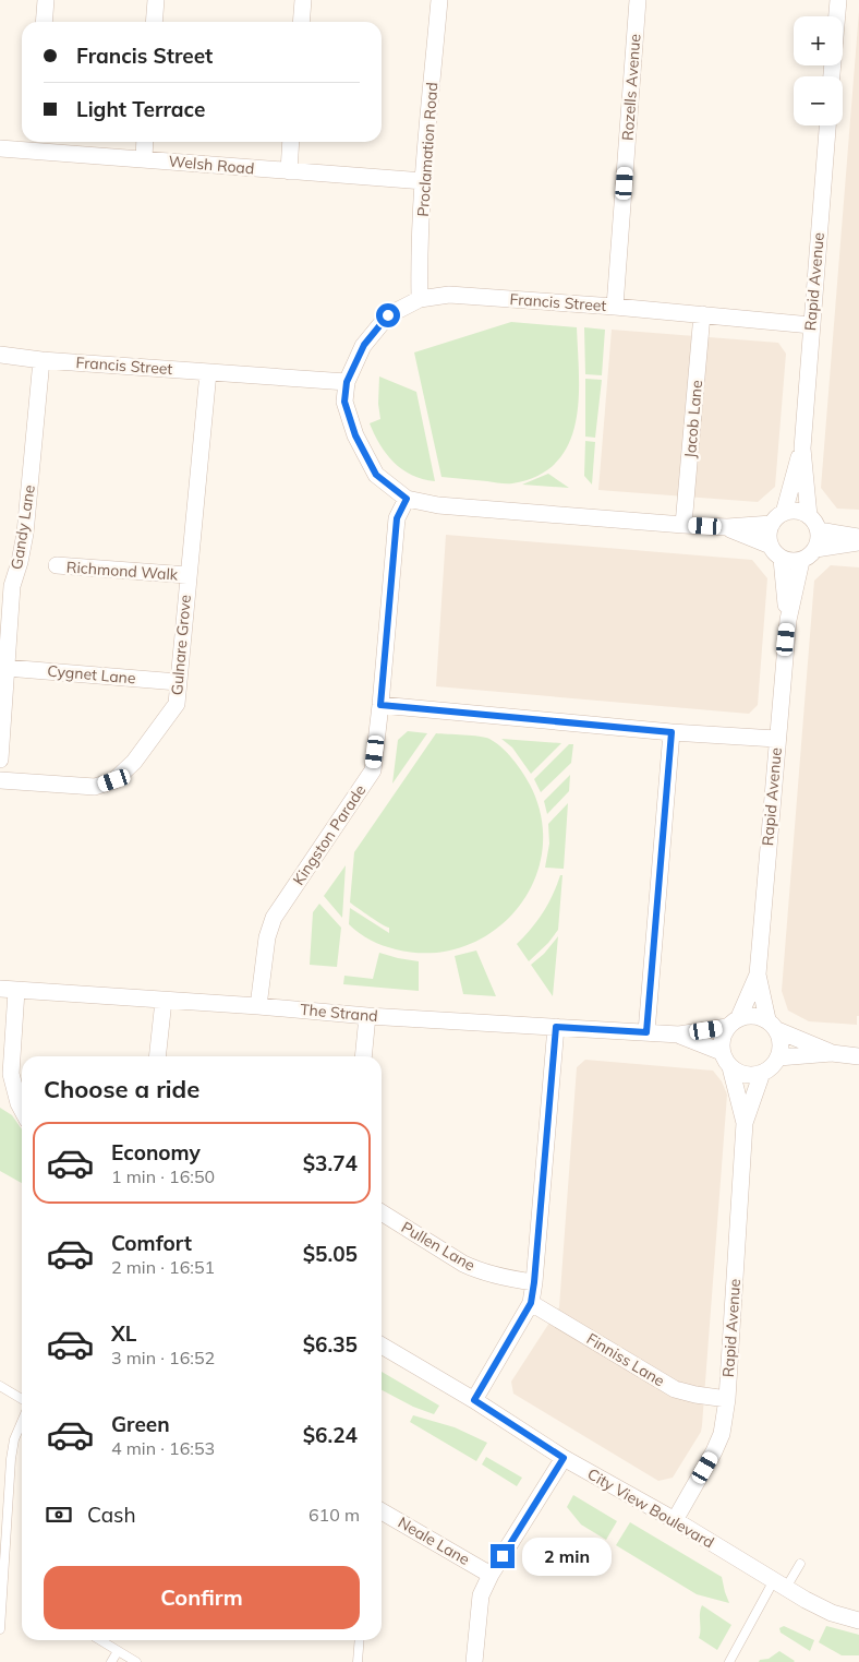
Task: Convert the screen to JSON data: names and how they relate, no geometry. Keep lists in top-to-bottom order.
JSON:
{
  "streets": {
    "street": [
      "Rozells Avenue",
      "Proclamation Road",
      "Welsh Road",
      "Rapid Avenue",
      "Francis Street",
      "Jacob Lane",
      "Gandy Lane",
      "Richmond Walk",
      "Gulnare Grove",
      "Cygnet Lane",
      "Kingston Parade",
      "The Strand",
      "Pullen Lane",
      "Finniss Lane",
      "City View Boulevard",
      "Neale Lane"
    ]
  },
  "crossings": [
    ["Rozells Avenue", "Francis Street"],
    ["Proclamation Road", "Welsh Road"],
    ["Proclamation Road", "Francis Street"],
    ["Rapid Avenue", "Francis Street"],
    ["Rapid Avenue", "The Strand"],
    ["Rapid Avenue", "Finniss Lane"],
    ["Rapid Avenue", "City View Boulevard"],
    ["Francis Street", "Jacob Lane"],
    ["Francis Street", "Gandy Lane"],
    ["Francis Street", "Gulnare Grove"],
    ["Francis Street", "Kingston Parade"],
    ["Gandy Lane", "Cygnet Lane"],
    ["Richmond Walk", "Gulnare Grove"],
    ["Gulnare Grove", "Cygnet Lane"],
    ["Kingston Parade", "The Strand"]
  ],
  "page": {
    "map_buttons": ["+", "−"],
    "banner": ["Francis Street", "Light Terrace"],
    "heading": "Choose a ride",
    "list": [
      {
        "name": "Economy",
        "note": "1 min · 16:50",
        "value": "$3.74"
      },
      {
        "name": "Comfort",
        "note": "2 min · 16:51",
        "value": "$5.05"
      },
      {
        "name": "XL",
        "note": "3 min · 16:52",
        "value": "$6.35"
      },
      {
        "name": "Green",
        "note": "4 min · 16:53",
        "value": "$6.24"
      }
    ],
    "pay": ["Cash", "610 m"],
    "bubble": "2 min",
    "buttons": "Confirm"
  }
}
